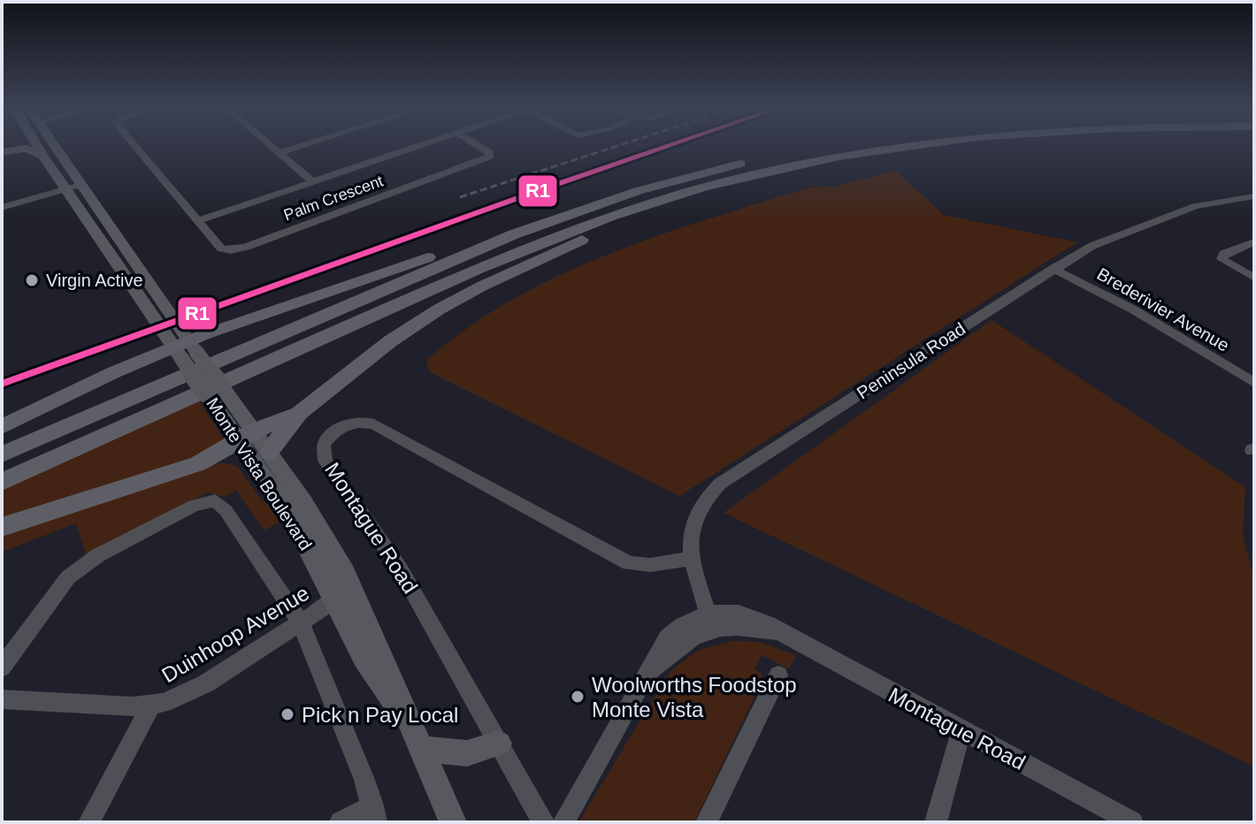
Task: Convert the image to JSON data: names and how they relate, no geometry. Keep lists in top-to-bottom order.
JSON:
{
  "streets": {
    "main road": ["Monte Vista Boulevard"],
    "street": [
      "Palm Crescent",
      "Brederivier Avenue",
      "Peninsula Road",
      "Montague Road",
      "Duinhoop Avenue"
    ]
  },
  "crossings": [
    ["Brederivier Avenue", "Peninsula Road"],
    ["Peninsula Road", "Montague Road"],
    ["Monte Vista Boulevard", "Duinhoop Avenue"]
  ],
  "places": ["Virgin Active", "Woolworths Foodstop Monte Vista", "Pick n Pay Local"],
  "lines": ["transit line R1"]
}
